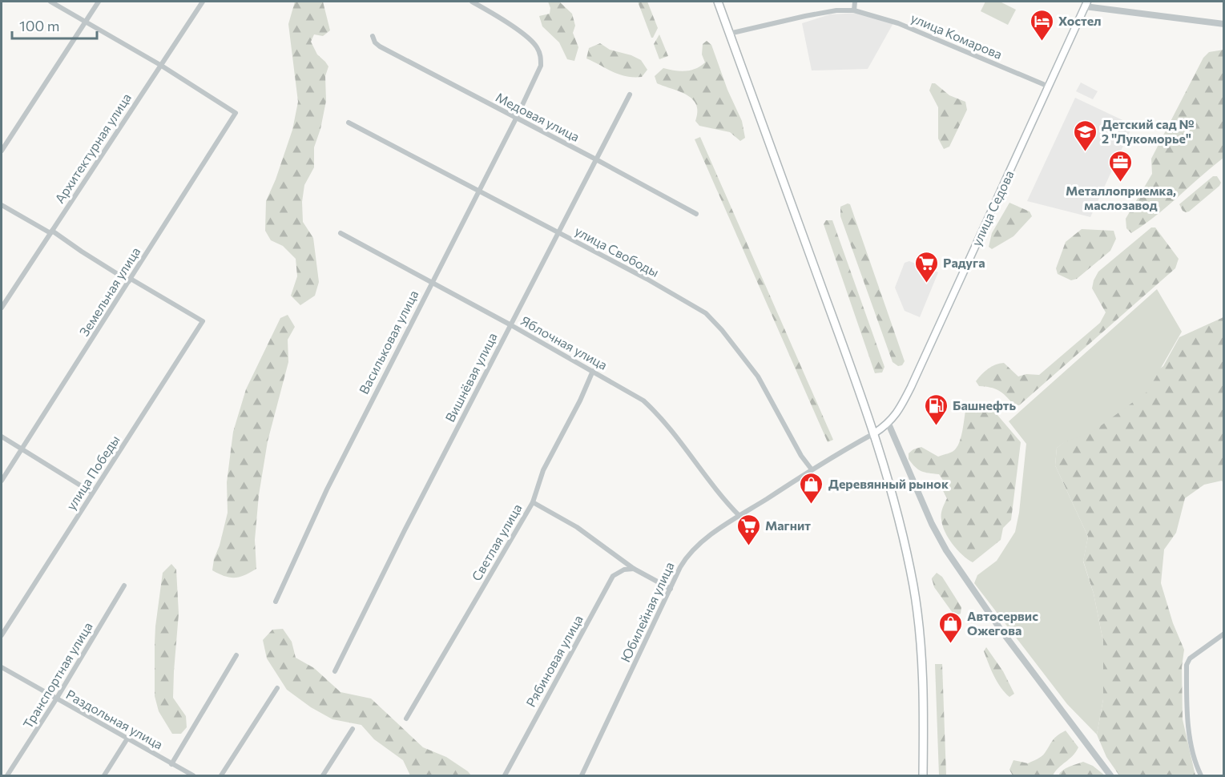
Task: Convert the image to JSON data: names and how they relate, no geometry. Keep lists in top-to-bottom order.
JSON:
{
  "streets": {
    "main road": ["улица Седова"],
    "street": [
      "улица Комарова",
      "Медовая улица",
      "Архитектурная улица",
      "улица Свободы",
      "Земельная улица",
      "Васильковая улица",
      "Яблочная улица",
      "Вишнёвая улица",
      "улица Победы",
      "Светлая улица",
      "Юбилейная улица",
      "Рябиновая улица",
      "Транспортная улица",
      "Раздольная улица"
    ]
  },
  "crossings": [
    ["улица Комарова", "улица Седова"],
    ["Медовая улица", "Васильковая улица"],
    ["Медовая улица", "Вишнёвая улица"],
    ["Архитектурная улица", "Земельная улица"],
    ["улица Седова", "Юбилейная улица"],
    ["улица Свободы", "Васильковая улица"],
    ["улица Свободы", "Вишнёвая улица"],
    ["улица Свободы", "Юбилейная улица"],
    ["Земельная улица", "улица Победы"],
    ["Васильковая улица", "Яблочная улица"],
    ["Яблочная улица", "Вишнёвая улица"],
    ["Яблочная улица", "Светлая улица"],
    ["Яблочная улица", "Юбилейная улица"],
    ["Транспортная улица", "Раздольная улица"]
  ],
  "places": {
    "hotel": ["Хостел"],
    "school or university": ["Детский сад № 2 \"Лукоморье\""],
    "office": ["Металлоприемка, маслозавод"],
    "supermarket": ["Радуга", "Магнит"],
    "fuel station": ["Башнефть"],
    "shop": ["Деревянный рынок", "Автосервис Ожегова"]
  },
  "scale_bar": "100 m"
}
